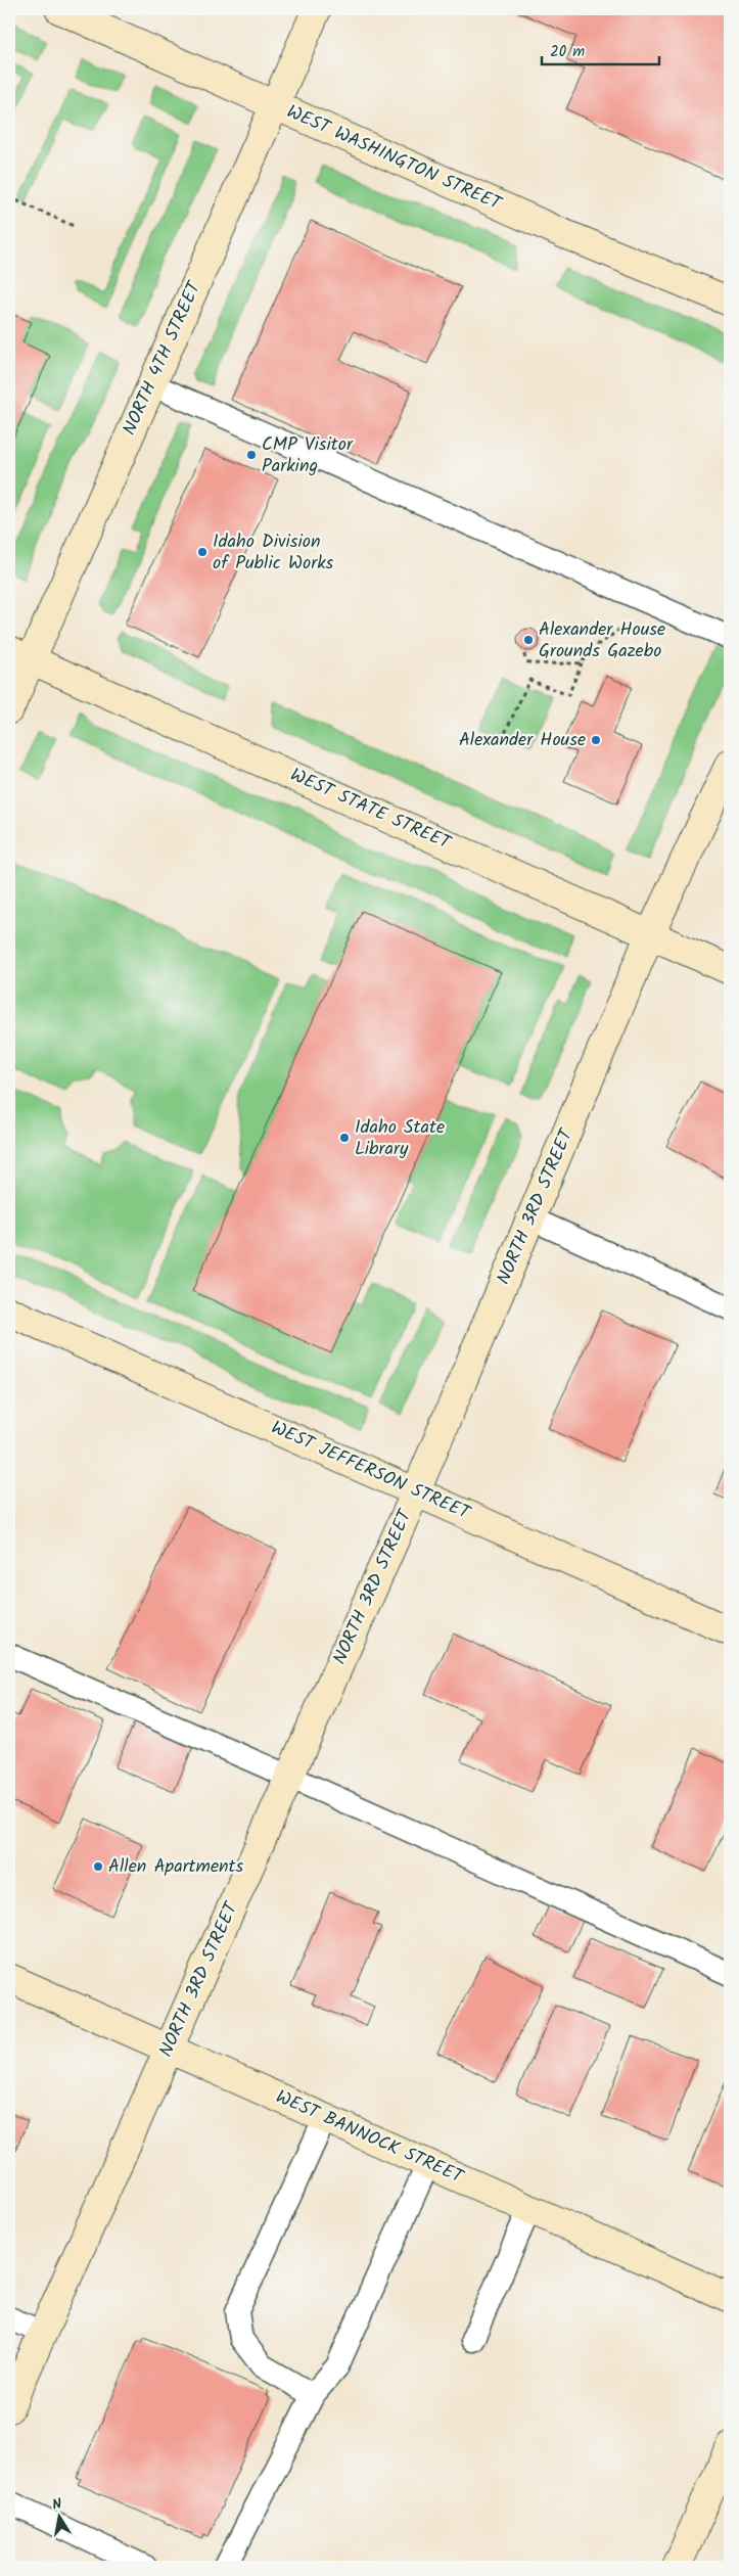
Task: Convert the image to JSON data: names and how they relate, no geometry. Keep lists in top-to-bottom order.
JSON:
{
  "streets": {
    "street": [
      "WEST WASHINGTON STREET",
      "NORTH 4TH STREET",
      "WEST STATE STREET",
      "NORTH 3RD STREET",
      "WEST JEFFERSON STREET",
      "WEST BANNOCK STREET"
    ]
  },
  "crossings": [
    ["WEST WASHINGTON STREET", "NORTH 4TH STREET"],
    ["NORTH 4TH STREET", "WEST STATE STREET"],
    ["WEST STATE STREET", "NORTH 3RD STREET"],
    ["NORTH 3RD STREET", "WEST JEFFERSON STREET"],
    ["NORTH 3RD STREET", "WEST BANNOCK STREET"]
  ],
  "places": [
    "CMP Visitor Parking",
    "Idaho Division of Public Works",
    "Alexander House Grounds Gazebo",
    "Alexander House",
    "Idaho State Library",
    "Allen Apartments"
  ],
  "scale_bar": "20 m",
  "north": "top"
}
